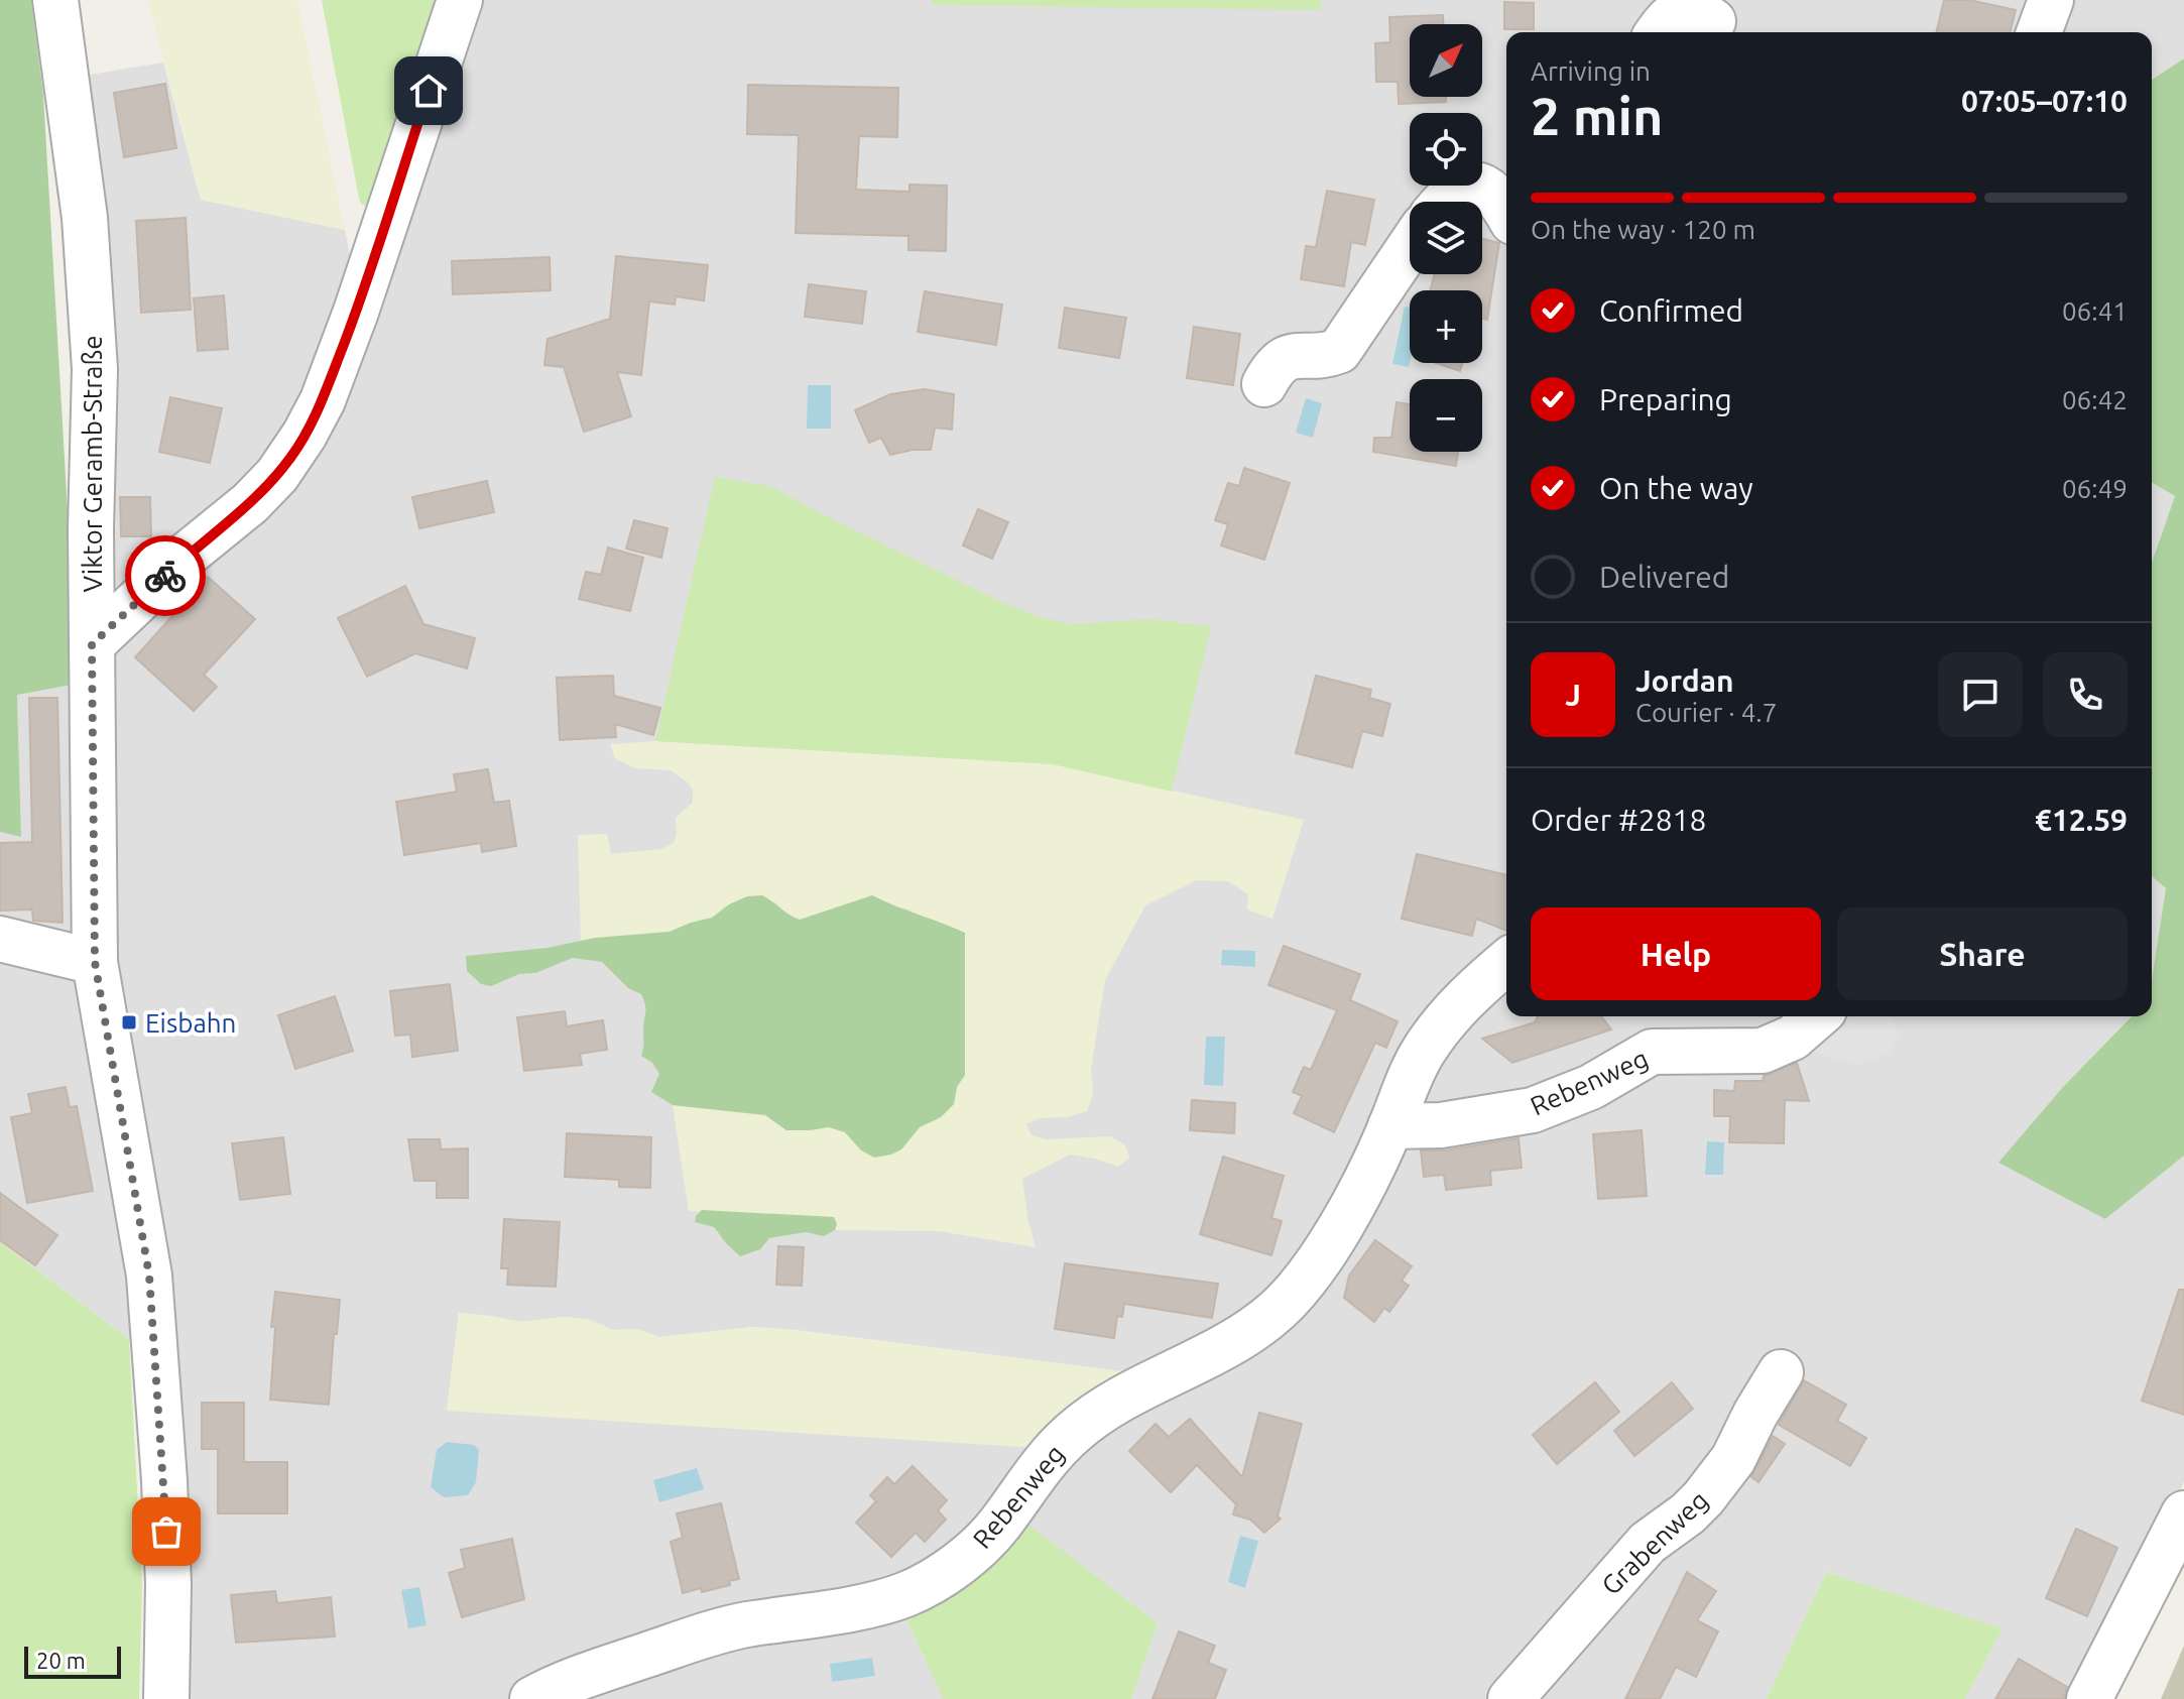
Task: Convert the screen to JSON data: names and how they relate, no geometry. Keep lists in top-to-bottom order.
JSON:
{
  "streets": {
    "street": ["Viktor Geramb-Straße", "Rebenweg", "Grabenweg"]
  },
  "places": {
    "transit": ["Eisbahn"]
  },
  "scale_bar": "20 m",
  "north": "top right",
  "page": {
    "map_buttons": ["+", "−"],
    "heading": ["2 min", "Arriving in", "07:05–07:10"],
    "panel": [
      "Jordan",
      "Courier · 4.7",
      "Order #2818",
      "€12.59"
    ],
    "bar": "On the way · 120 m",
    "list": [
      ["Confirmed", "06:41"],
      ["Preparing", "06:42"],
      ["On the way", "06:49"],
      "Delivered"
    ],
    "round": "J",
    "buttons": ["Help", "Share"],
    "scale": "20 m"
  }
}
